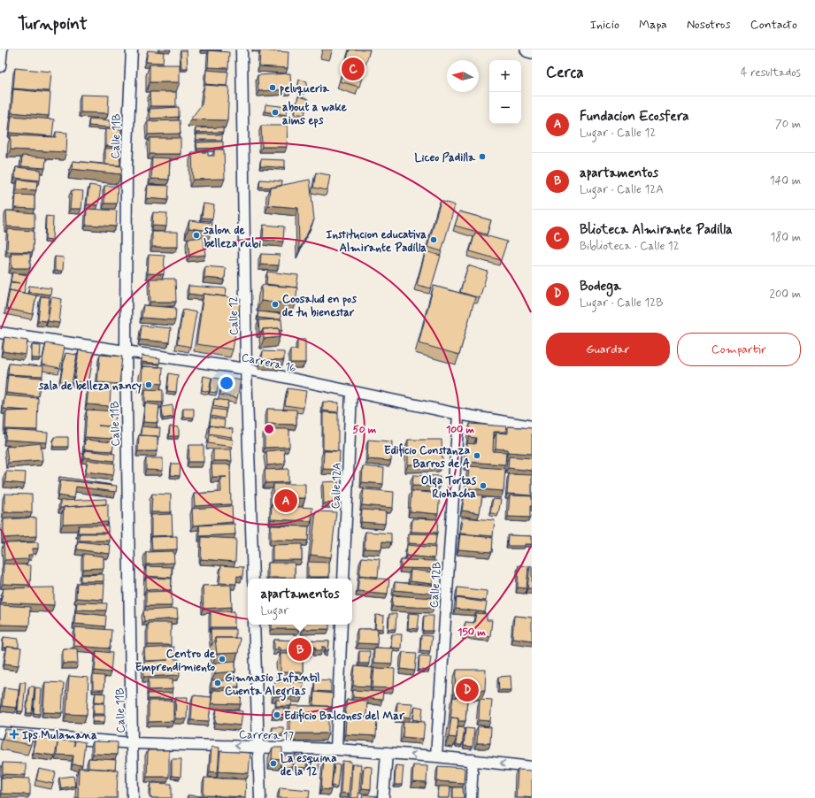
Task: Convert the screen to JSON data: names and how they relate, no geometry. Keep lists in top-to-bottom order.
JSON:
{
  "streets": {
    "street": [
      "Calle 11B",
      "Calle 12",
      "Carrera 16",
      "Calle 12A",
      "Calle 12B",
      "Carrera 17"
    ]
  },
  "crossings": [
    ["Calle 11B", "Carrera 16"],
    ["Calle 11B", "Carrera 17"],
    ["Calle 12", "Carrera 16"],
    ["Carrera 16", "Calle 12A"],
    ["Carrera 16", "Calle 12B"],
    ["Calle 12B", "Carrera 17"]
  ],
  "one_way": ["Carrera 17"],
  "places": {
    "other": [
      "peluqueria",
      "about a wake aims eps",
      "Liceo Padilla",
      "salon de belleza rubi",
      "Institucion educativa Almirante Padilla",
      "Coosalud en pos de tu bienestar",
      "sala de belleza nancy",
      "Edificio Constanza Barros de A",
      "Olga Tortas Riohacha",
      "Centro de Emprendimiento",
      "Gimnasio Infantil Cuenta Alegrias",
      "Edificio Balcones del Mar",
      "La esquina de la 12"
    ],
    "health": ["Ips Mulamana"]
  },
  "north": "left",
  "page": {
    "header": "Turnpoint",
    "nav": [
      "Inicio",
      "Mapa",
      "Nosotros",
      "Contacto"
    ],
    "heading": ["Cerca", "4 resultados"],
    "pins": [
      "C",
      "A",
      "B",
      "D"
    ],
    "map_buttons": ["+", "−"],
    "list": [
      {
        "mark": "A",
        "name": "Fundacion Ecosfera",
        "note": "Lugar · Calle 12",
        "value": "70 m"
      },
      {
        "mark": "B",
        "name": "apartamentos",
        "note": "Lugar · Calle 12A",
        "value": "140 m"
      },
      {
        "mark": "C",
        "name": "Blioteca Almirante Padilla",
        "note": "Biblioteca · Calle 12",
        "value": "180 m"
      },
      {
        "mark": "D",
        "name": "Bodega",
        "note": "Lugar · Calle 12B",
        "value": "200 m"
      }
    ],
    "buttons": ["Guardar", "Compartir"],
    "popup": ["apartamentos", "Lugar"]
  },
  "rings": ["50 m", "100 m", "150 m"]
}
